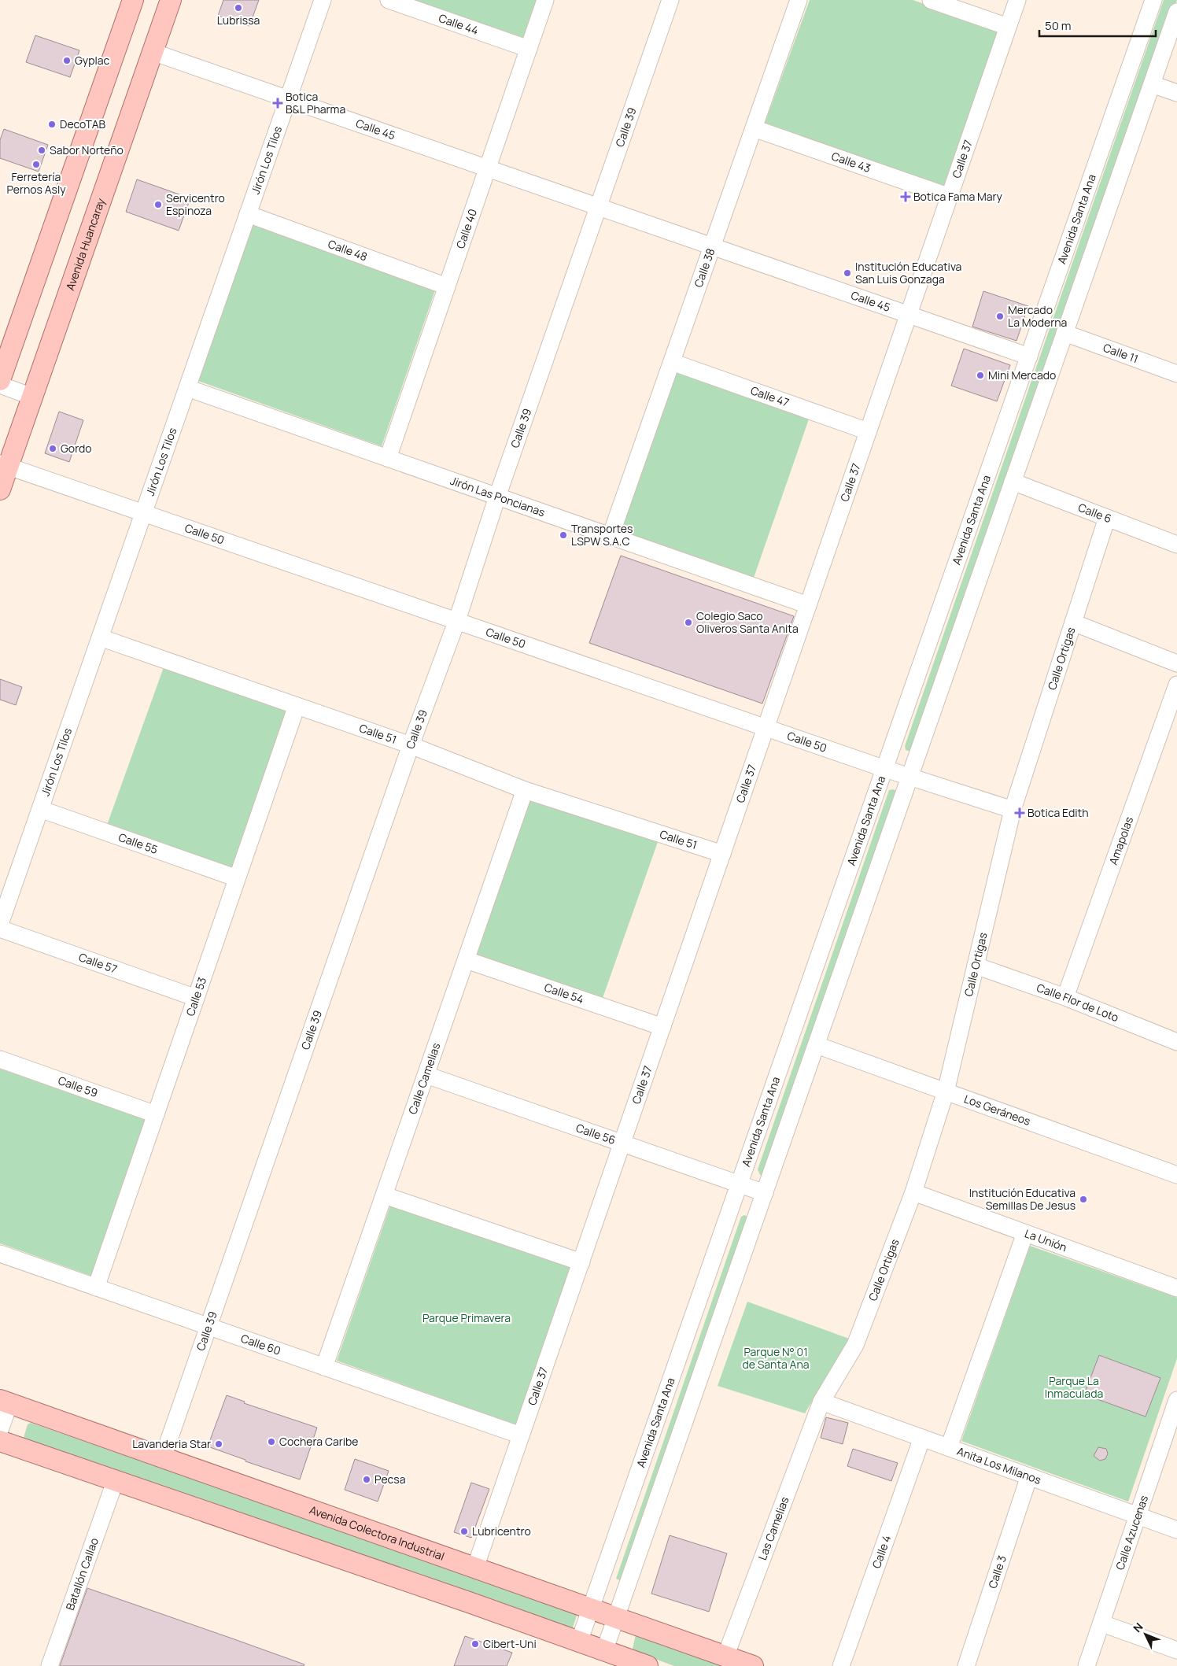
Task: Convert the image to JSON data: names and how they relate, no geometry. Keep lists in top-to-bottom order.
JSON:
{
  "streets": {
    "main road": ["Avenida Huancaray", "Avenida Colectora Industrial"],
    "street": [
      "Calle 44",
      "Calle 39",
      "Calle 45",
      "Calle 37",
      "Jirón Los Tilos",
      "Calle 43",
      "Avenida Santa Ana",
      "Calle 40",
      "Calle 48",
      "Calle 38",
      "Calle 11",
      "Calle 47",
      "Jirón Las Poncianas",
      "Calle 6",
      "Calle 50",
      "Calle Ortigas",
      "Calle 51",
      "Amapolas",
      "Calle 55",
      "Calle 57",
      "Calle 54",
      "Calle 53",
      "Calle Flor de Loto",
      "Calle Camelias",
      "Calle 59",
      "Los Geráneos",
      "Calle 56",
      "La Unión",
      "Calle 60",
      "Anita Los Milanos",
      "Las Camelias",
      "Calle Azucenas",
      "Calle 4",
      "Calle 3",
      "Batallón Callao"
    ]
  },
  "crossings": [
    ["Calle 44", "Calle 40"],
    ["Calle 39", "Calle 45"],
    ["Calle 39", "Jirón Las Poncianas"],
    ["Calle 39", "Calle 50"],
    ["Calle 39", "Calle 51"],
    ["Calle 39", "Calle 60"],
    ["Calle 39", "Avenida Colectora Industrial"],
    ["Calle 45", "Calle 37"],
    ["Calle 45", "Jirón Los Tilos"],
    ["Calle 45", "Avenida Santa Ana"],
    ["Calle 45", "Calle 40"],
    ["Calle 45", "Avenida Huancaray"],
    ["Calle 45", "Calle 38"],
    ["Calle 37", "Calle 43"],
    ["Calle 37", "Calle 47"],
    ["Calle 37", "Jirón Las Poncianas"],
    ["Calle 37", "Calle 50"],
    ["Calle 37", "Calle 51"],
    ["Calle 37", "Calle 54"],
    ["Calle 37", "Calle 56"],
    ["Calle 37", "Calle 60"],
    ["Calle 37", "Avenida Colectora Industrial"],
    ["Jirón Los Tilos", "Calle 48"],
    ["Jirón Los Tilos", "Jirón Las Poncianas"],
    ["Jirón Los Tilos", "Calle 50"],
    ["Jirón Los Tilos", "Calle 51"],
    ["Jirón Los Tilos", "Calle 55"],
    ["Calle 43", "Calle 38"],
    ["Avenida Santa Ana", "Calle 50"],
    ["Avenida Santa Ana", "Calle 56"],
    ["Avenida Santa Ana", "Avenida Colectora Industrial"],
    ["Calle 40", "Calle 48"],
    ["Calle 40", "Jirón Las Poncianas"],
    ["Avenida Huancaray", "Calle 50"],
    ["Calle 38", "Calle 47"],
    ["Calle 38", "Jirón Las Poncianas"],
    ["Calle 6", "Calle Ortigas"],
    ["Calle 50", "Calle Ortigas"],
    ["Calle Ortigas", "Calle Flor de Loto"],
    ["Calle Ortigas", "Los Geráneos"],
    ["Calle Ortigas", "La Unión"],
    ["Calle Ortigas", "Anita Los Milanos"],
    ["Calle Ortigas", "Las Camelias"],
    ["Calle 51", "Calle 53"],
    ["Calle 51", "Calle Camelias"],
    ["Amapolas", "Calle Flor de Loto"],
    ["Calle 55", "Calle 53"],
    ["Calle 57", "Calle 53"],
    ["Calle 54", "Calle Camelias"],
    ["Calle 53", "Calle 59"],
    ["Calle 53", "Calle 60"],
    ["Calle Camelias", "Calle 56"],
    ["Calle Camelias", "Calle 60"],
    ["Anita Los Milanos", "Las Camelias"],
    ["Anita Los Milanos", "Calle Azucenas"],
    ["Anita Los Milanos", "Calle 4"],
    ["Anita Los Milanos", "Calle 3"],
    ["Las Camelias", "Avenida Colectora Industrial"]
  ],
  "parks": ["Parque Primavera", "Parque N° 01 de Santa Ana", "Parque La Inmaculada"],
  "places": {
    "other": [
      "Lubrissa",
      "Gyplac",
      "DecoTAB",
      "Sabor Norteño",
      "Ferretería Pernos Asly",
      "Servicentro Espinoza",
      "Institución Educativa San Luis Gonzaga",
      "Mercado La Moderna",
      "Mini Mercado",
      "Gordo",
      "Transportes LSPW S.A.C",
      "Colegio Saco Oliveros Santa Anita",
      "Institución Educativa Semillas De Jesus",
      "Cochera Caribe",
      "Lavanderia Star",
      "Pecsa",
      "Lubricentro",
      "Cibert-Uni"
    ],
    "health": ["Botica B&L Pharma", "Botica Fama Mary", "Botica Edith"]
  },
  "scale_bar": "50 m",
  "north": "top left"
}
